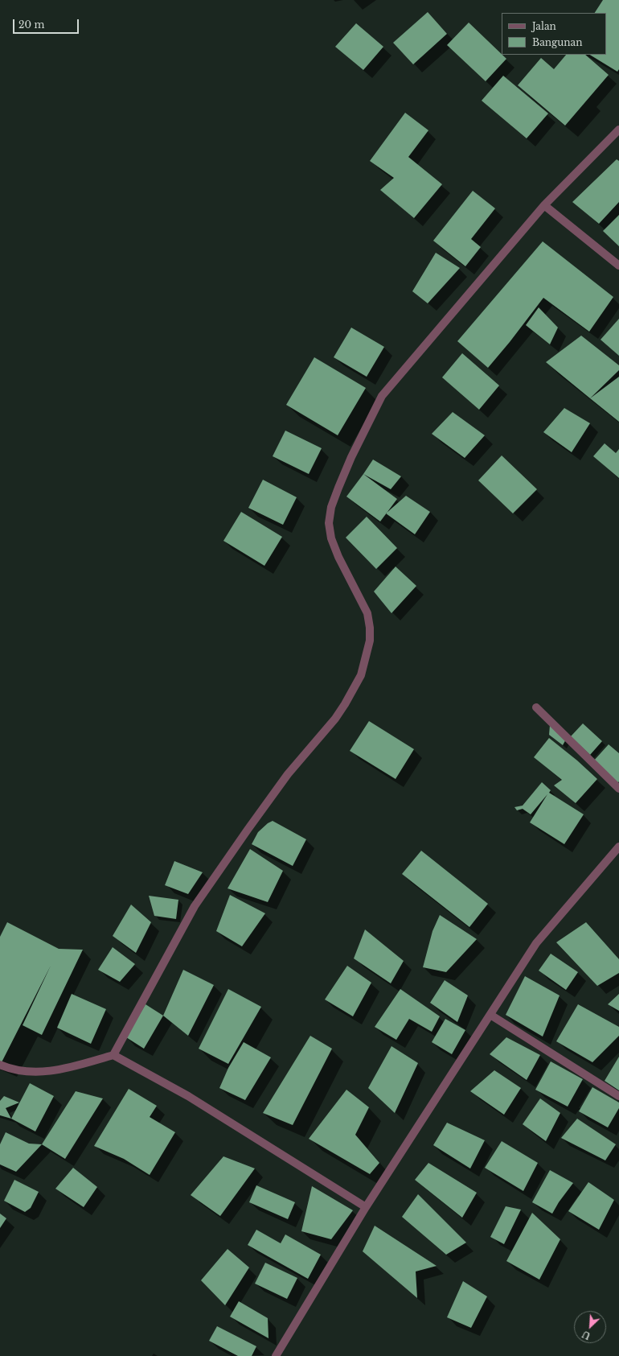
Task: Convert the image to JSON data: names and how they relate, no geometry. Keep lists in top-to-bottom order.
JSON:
{
  "legend": ["Jalan", "Bangunan"],
  "scale_bar": "20 m",
  "north": "bottom left"
}
